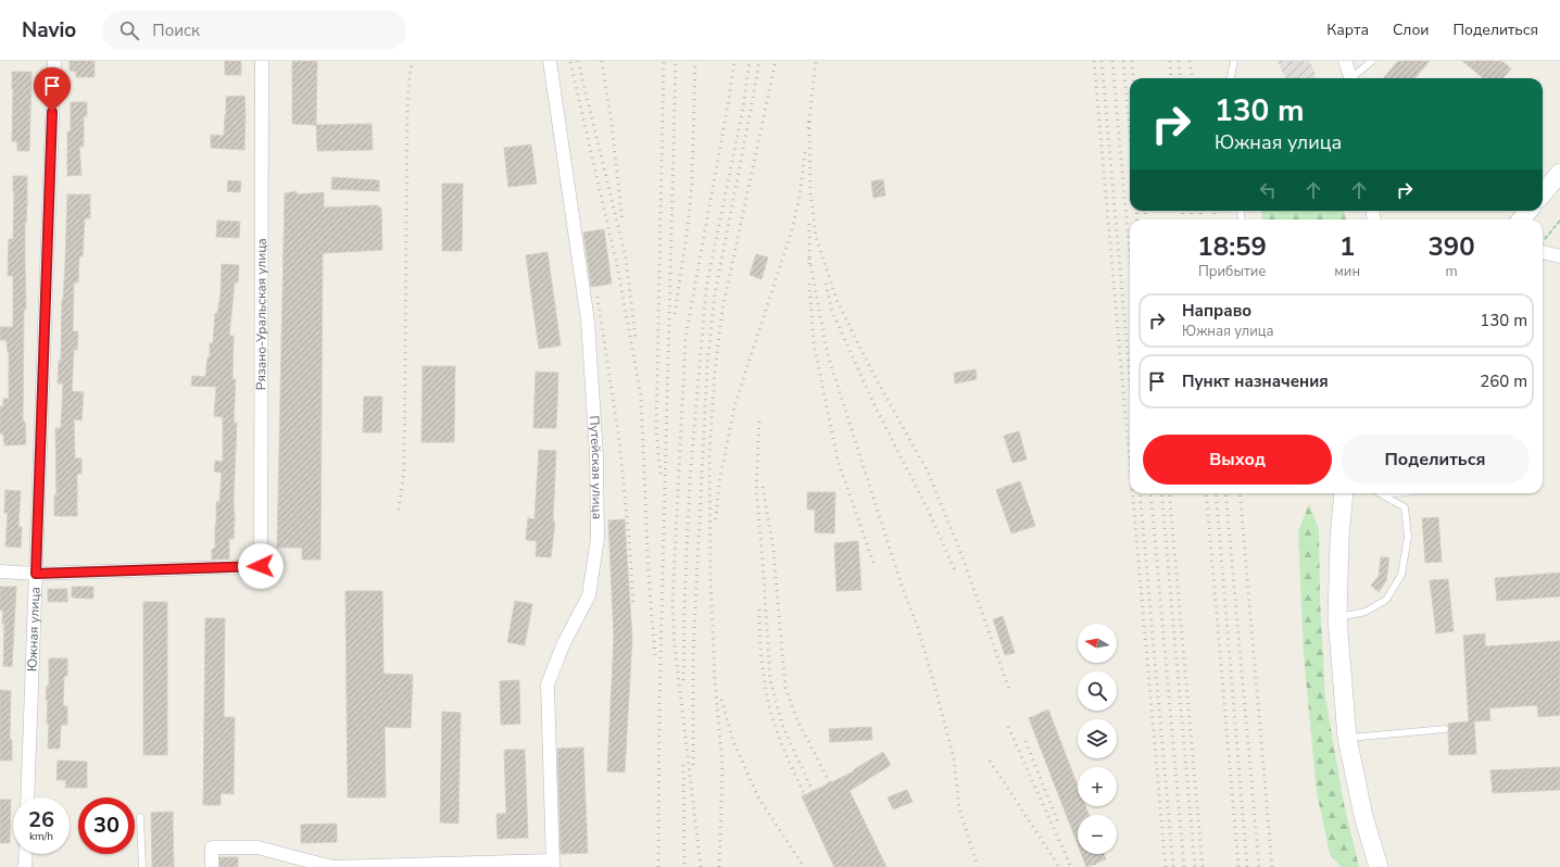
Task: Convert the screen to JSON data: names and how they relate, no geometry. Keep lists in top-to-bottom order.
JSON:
{
  "streets": {
    "street": ["Рязано-Уральская улица", "Путейская улица", "Южная улица"]
  },
  "crossings": [
    ["Рязано-Уральская улица", "Южная улица"]
  ],
  "north": "left",
  "page": {
    "header": "Navio",
    "search": "Поиск",
    "nav": ["Карта", "Слои", "Поделиться"],
    "turn": ["130 m", "Южная улица"],
    "eta": [
      "18:59",
      "Прибытие",
      "1",
      "мин",
      "390",
      "m"
    ],
    "list": [
      {
        "name": "Направо",
        "note": "Южная улица",
        "value": "130 m"
      },
      {
        "name": "Пункт назначения",
        "value": "260 m"
      }
    ],
    "buttons": ["Выход", "Поделиться"],
    "map_buttons": ["+", "−"],
    "speed": "26 km/h",
    "limit": "30"
  }
}
